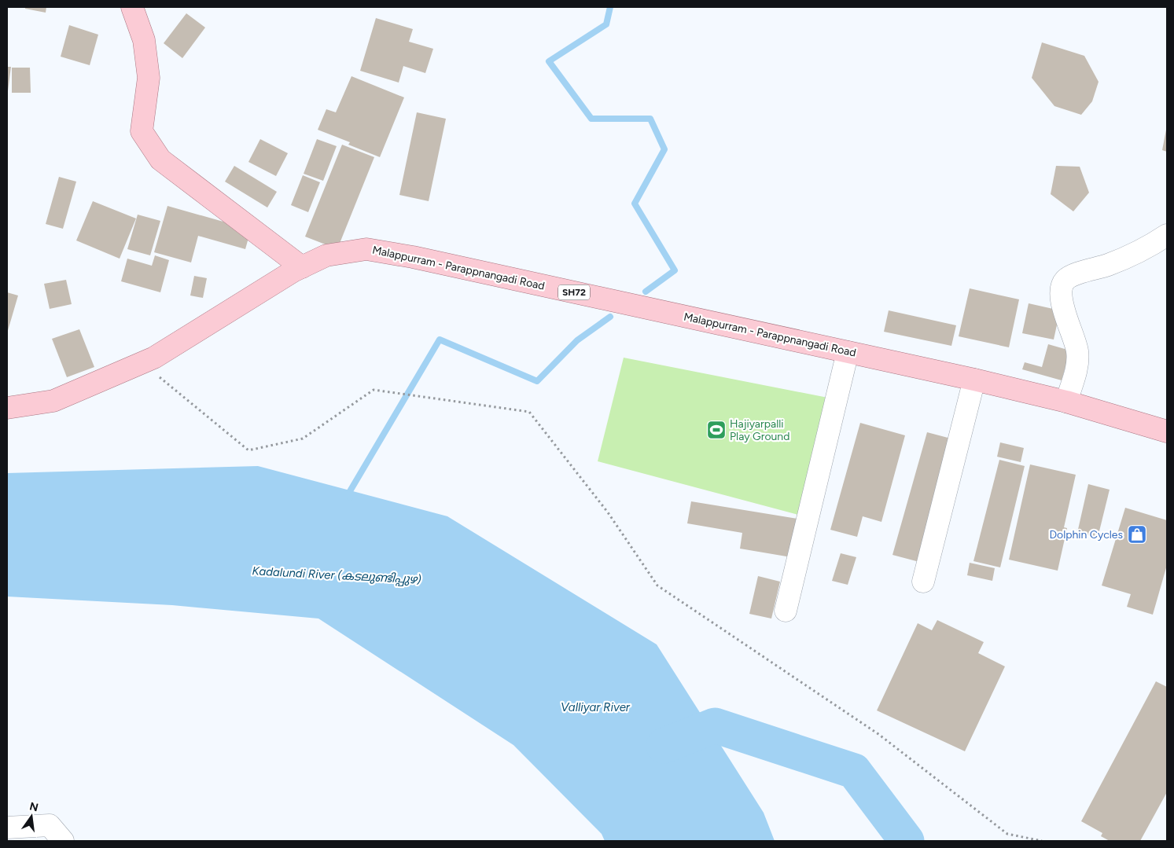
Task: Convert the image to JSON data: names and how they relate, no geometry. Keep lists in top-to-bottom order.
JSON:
{
  "streets": {
    "main road": ["Malappurram - Parappnangadi Road", "SH72"]
  },
  "water": ["Kadalundi River (കടലുണ്ടിപ്പുഴ)", "Valliyar River"],
  "places": {
    "sports": ["Hajiyarpalli Play Ground"],
    "shop": ["Dolphin Cycles"]
  },
  "north": "top"
}
